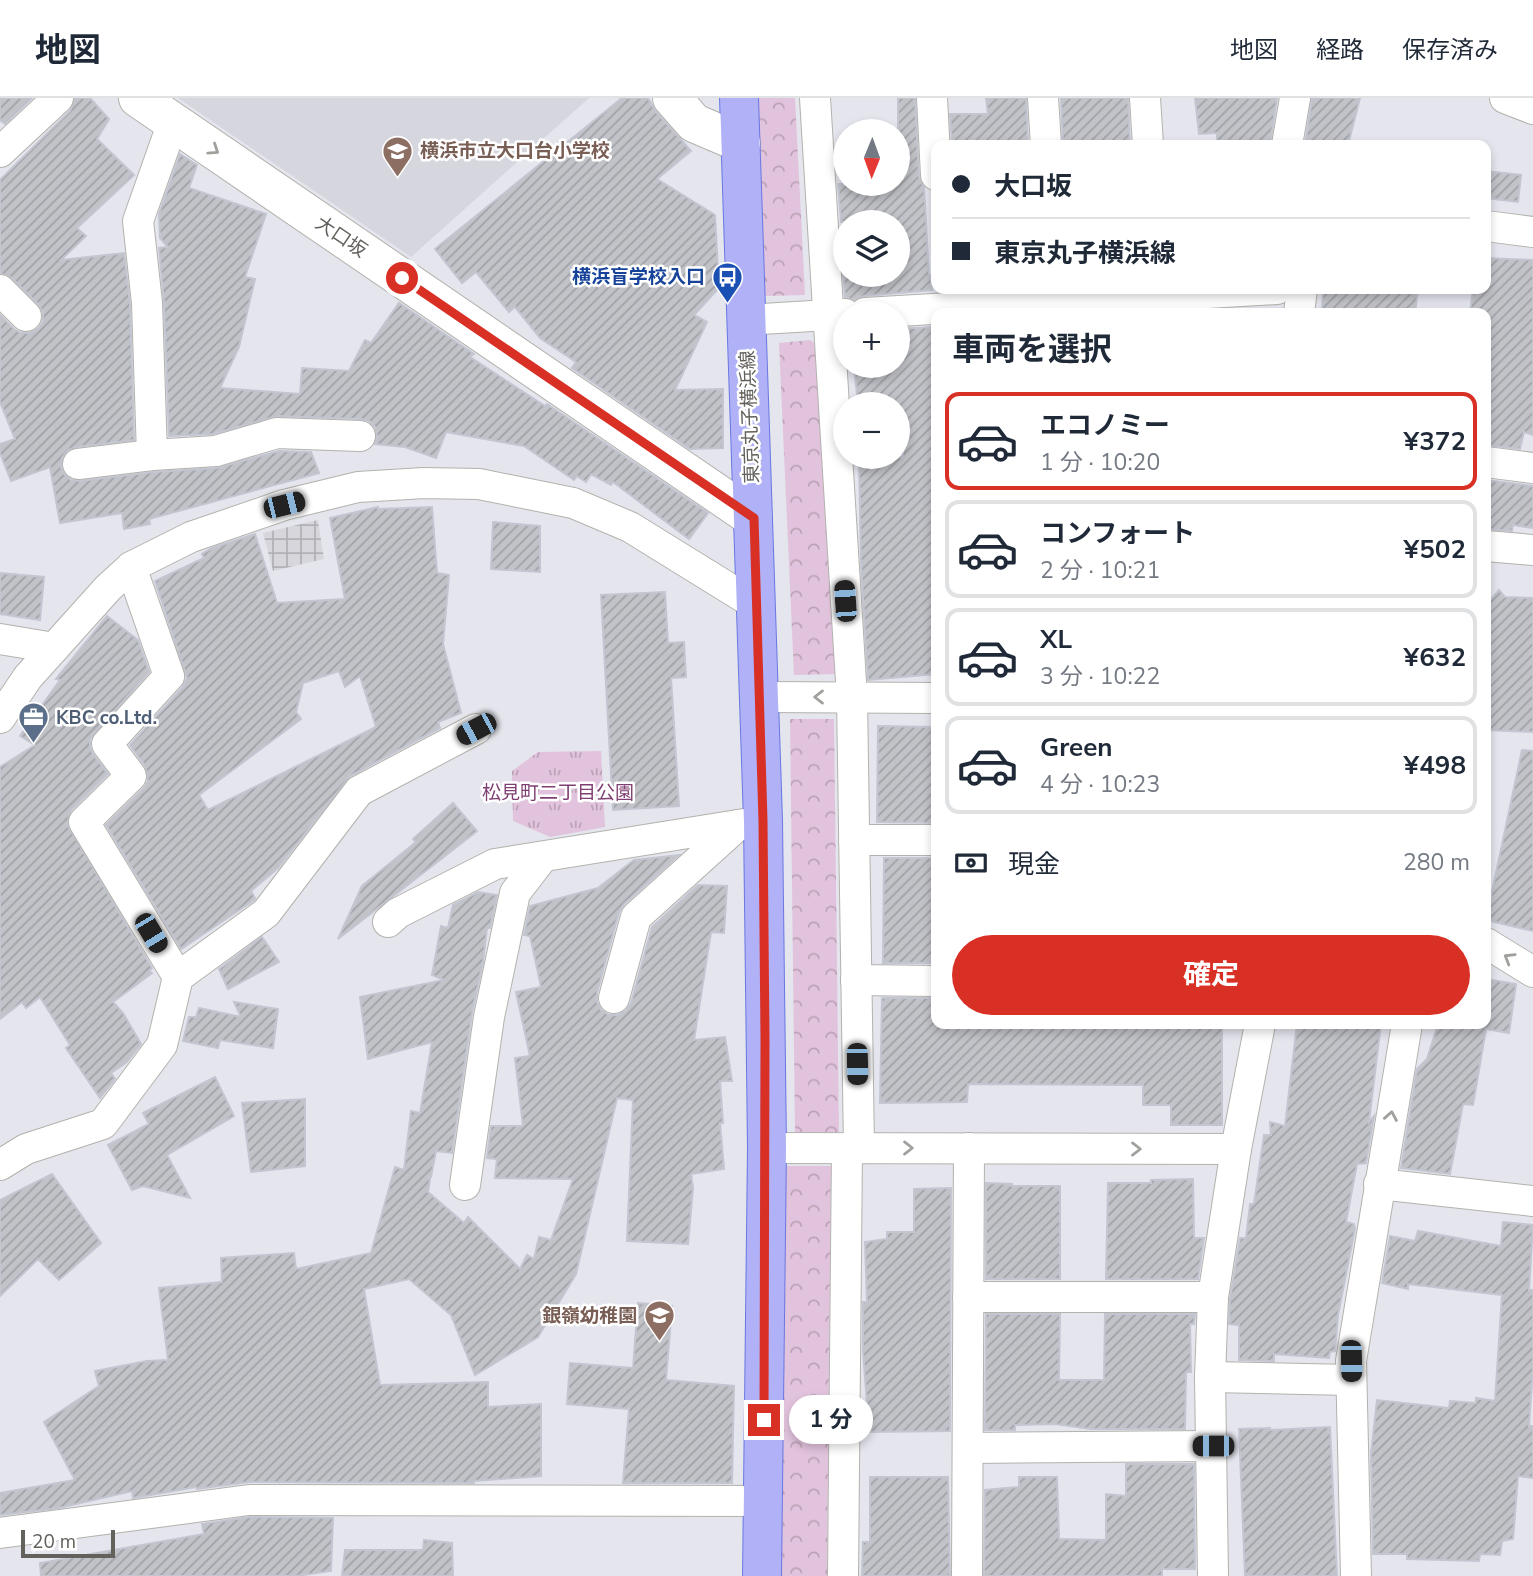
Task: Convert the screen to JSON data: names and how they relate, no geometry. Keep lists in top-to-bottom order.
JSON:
{
  "streets": {
    "main road": ["東京丸子横浜線"],
    "street": ["大口坂"]
  },
  "crossings": [
    ["大口坂", "東京丸子横浜線"]
  ],
  "one_way": ["大口坂"],
  "parks": ["松見町二丁目公園"],
  "places": {
    "school or university": ["横浜市立大口台小学校", "銀嶺幼稚園"],
    "bus stop": ["横浜盲学校入口"],
    "office": ["KBC co.Ltd."]
  },
  "scale_bar": "20 m",
  "north": "bottom",
  "page": {
    "header": "地図",
    "nav": ["地図", "経路", "保存済み"],
    "map_buttons": ["+", "−"],
    "banner": ["大口坂", "東京丸子横浜線"],
    "heading": "車両を選択",
    "list": [
      {
        "name": "エコノミー",
        "note": "1 分 · 10:20",
        "value": "¥372"
      },
      {
        "name": "コンフォート",
        "note": "2 分 · 10:21",
        "value": "¥502"
      },
      {
        "name": "XL",
        "note": "3 分 · 10:22",
        "value": "¥632"
      },
      {
        "name": "Green",
        "note": "4 分 · 10:23",
        "value": "¥498"
      }
    ],
    "pay": ["現金", "280 m"],
    "buttons": "確定",
    "bubble": "1 分",
    "scale": "20 m"
  }
}
